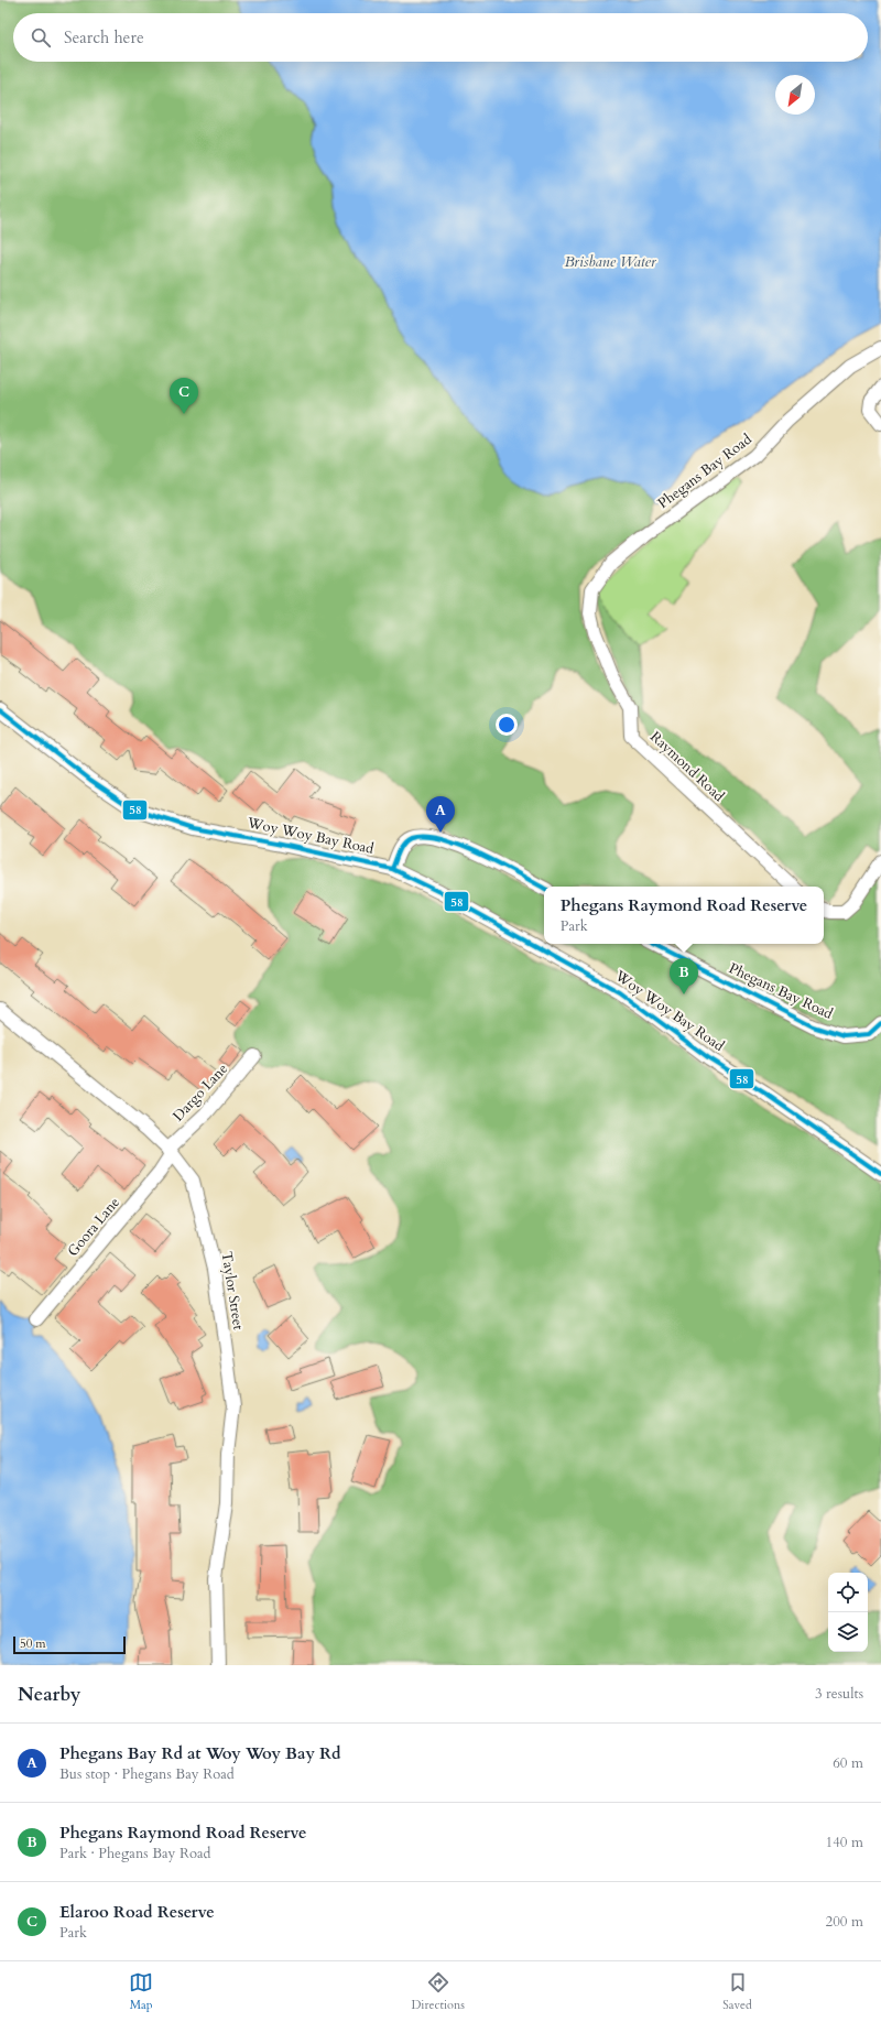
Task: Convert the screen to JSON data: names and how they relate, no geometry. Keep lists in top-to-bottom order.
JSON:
{
  "streets": {
    "street": [
      "Phegans Bay Road",
      "Raymond Road",
      "Woy Woy Bay Road",
      "Dargo Lane",
      "Goora Lane",
      "Taylor Street"
    ]
  },
  "crossings": [
    ["Phegans Bay Road", "Raymond Road"],
    ["Dargo Lane", "Goora Lane"],
    ["Dargo Lane", "Taylor Street"],
    ["Goora Lane", "Taylor Street"]
  ],
  "water": ["Brisbane Water"],
  "lines": ["transit line 58"],
  "scale_bar": "50 m",
  "north": "bottom left",
  "page": {
    "search": "Search here",
    "pins": ["C", "A", "B"],
    "popup": ["Phegans Raymond Road Reserve", "Park"],
    "scale": "50 m",
    "heading": ["Nearby", "3 results"],
    "list": [
      {
        "mark": "A",
        "name": "Phegans Bay Rd at Woy Woy Bay Rd",
        "note": "Bus stop · Phegans Bay Road",
        "value": "60 m"
      },
      {
        "mark": "B",
        "name": "Phegans Raymond Road Reserve",
        "note": "Park · Phegans Bay Road",
        "value": "140 m"
      },
      {
        "mark": "C",
        "name": "Elaroo Road Reserve",
        "note": "Park",
        "value": "200 m"
      }
    ],
    "nav": ["Map", "Directions", "Saved"]
  }
}
